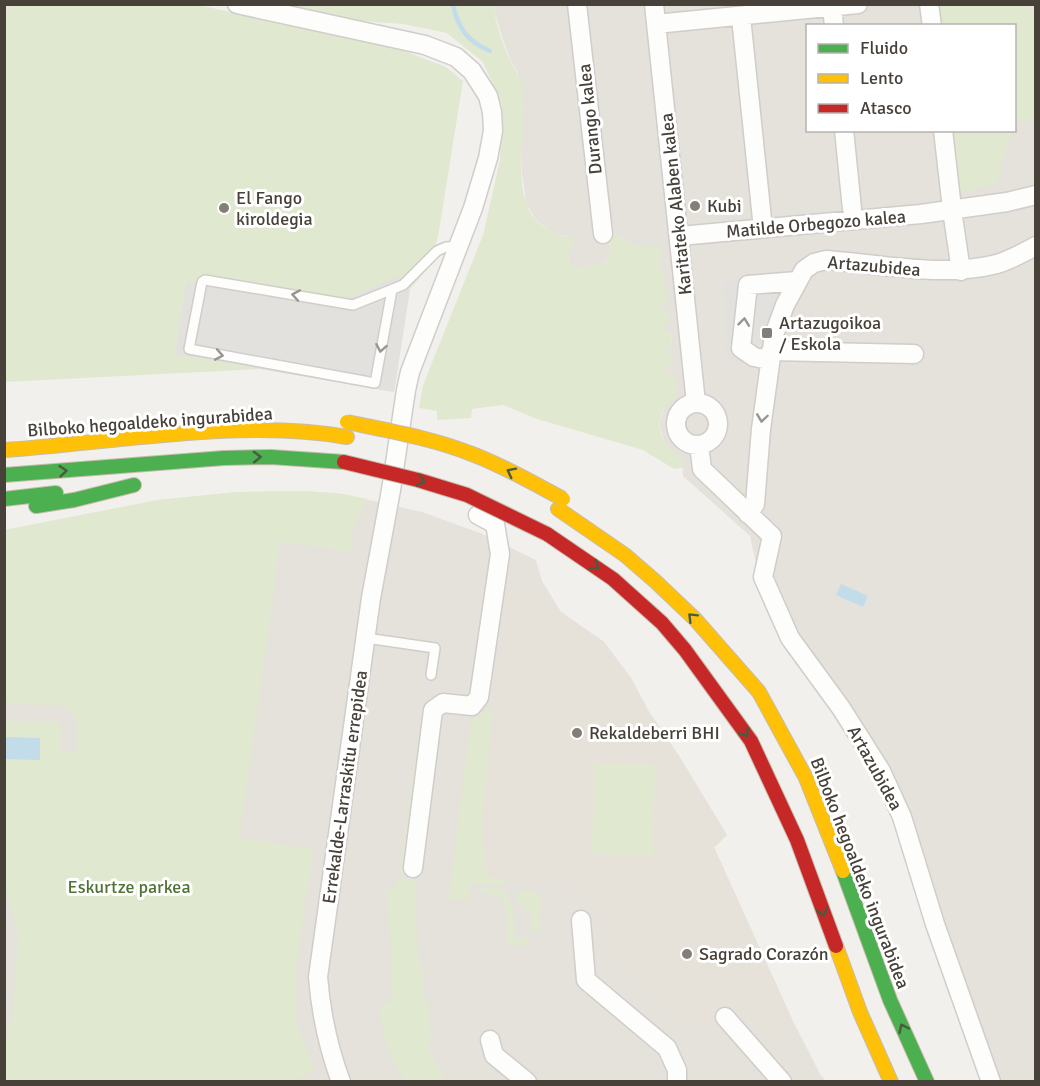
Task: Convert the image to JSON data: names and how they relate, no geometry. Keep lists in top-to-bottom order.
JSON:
{
  "streets": {
    "highway": ["Bilboko hegoaldeko ingurabidea"],
    "street": [
      "Durango kalea",
      "Karitateko Alaben kalea",
      "Matilde Orbegozo kalea",
      "Artazubidea",
      "Errekalde-Larraskitu errepidea"
    ]
  },
  "crossings": [
    ["Karitateko Alaben kalea", "Matilde Orbegozo kalea"]
  ],
  "parks": ["Eskurtze parkea"],
  "places": {
    "other": [
      "Kubi",
      "El Fango kiroldegia",
      "Rekaldeberri BHI",
      "Sagrado Corazón"
    ],
    "transit": ["Artazugoikoa / Eskola"]
  },
  "legend": ["Fluido", "Lento", "Atasco"]
}
